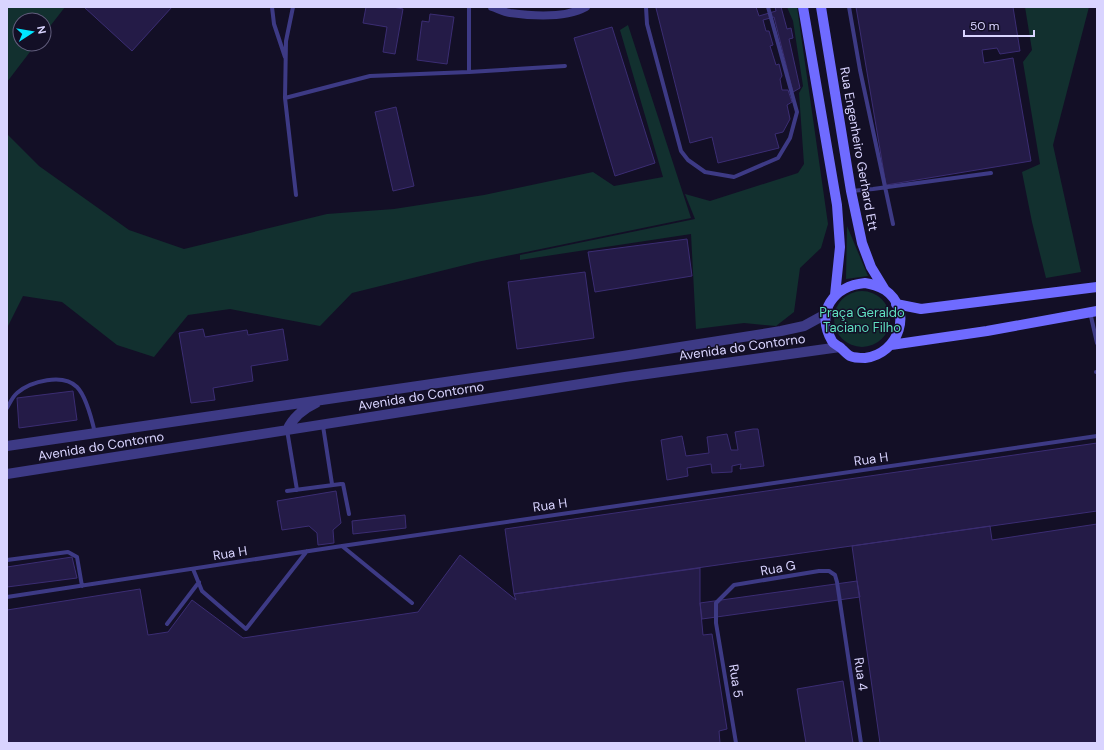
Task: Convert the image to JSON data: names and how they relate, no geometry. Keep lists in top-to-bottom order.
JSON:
{
  "streets": {
    "main road": ["Rua Engenheiro Gerhard Ett"],
    "street": ["Avenida do Contorno"],
    "lane": [
      "Rua H",
      "Rua G",
      "Rua 4",
      "Rua 5"
    ]
  },
  "crossings": [
    ["Rua Engenheiro Gerhard Ett", "Avenida do Contorno"],
    ["Rua G", "Rua 4"],
    ["Rua G", "Rua 5"]
  ],
  "parks": ["Praça Geraldo Taciano Filho"],
  "scale_bar": "50 m",
  "north": "right"
}
